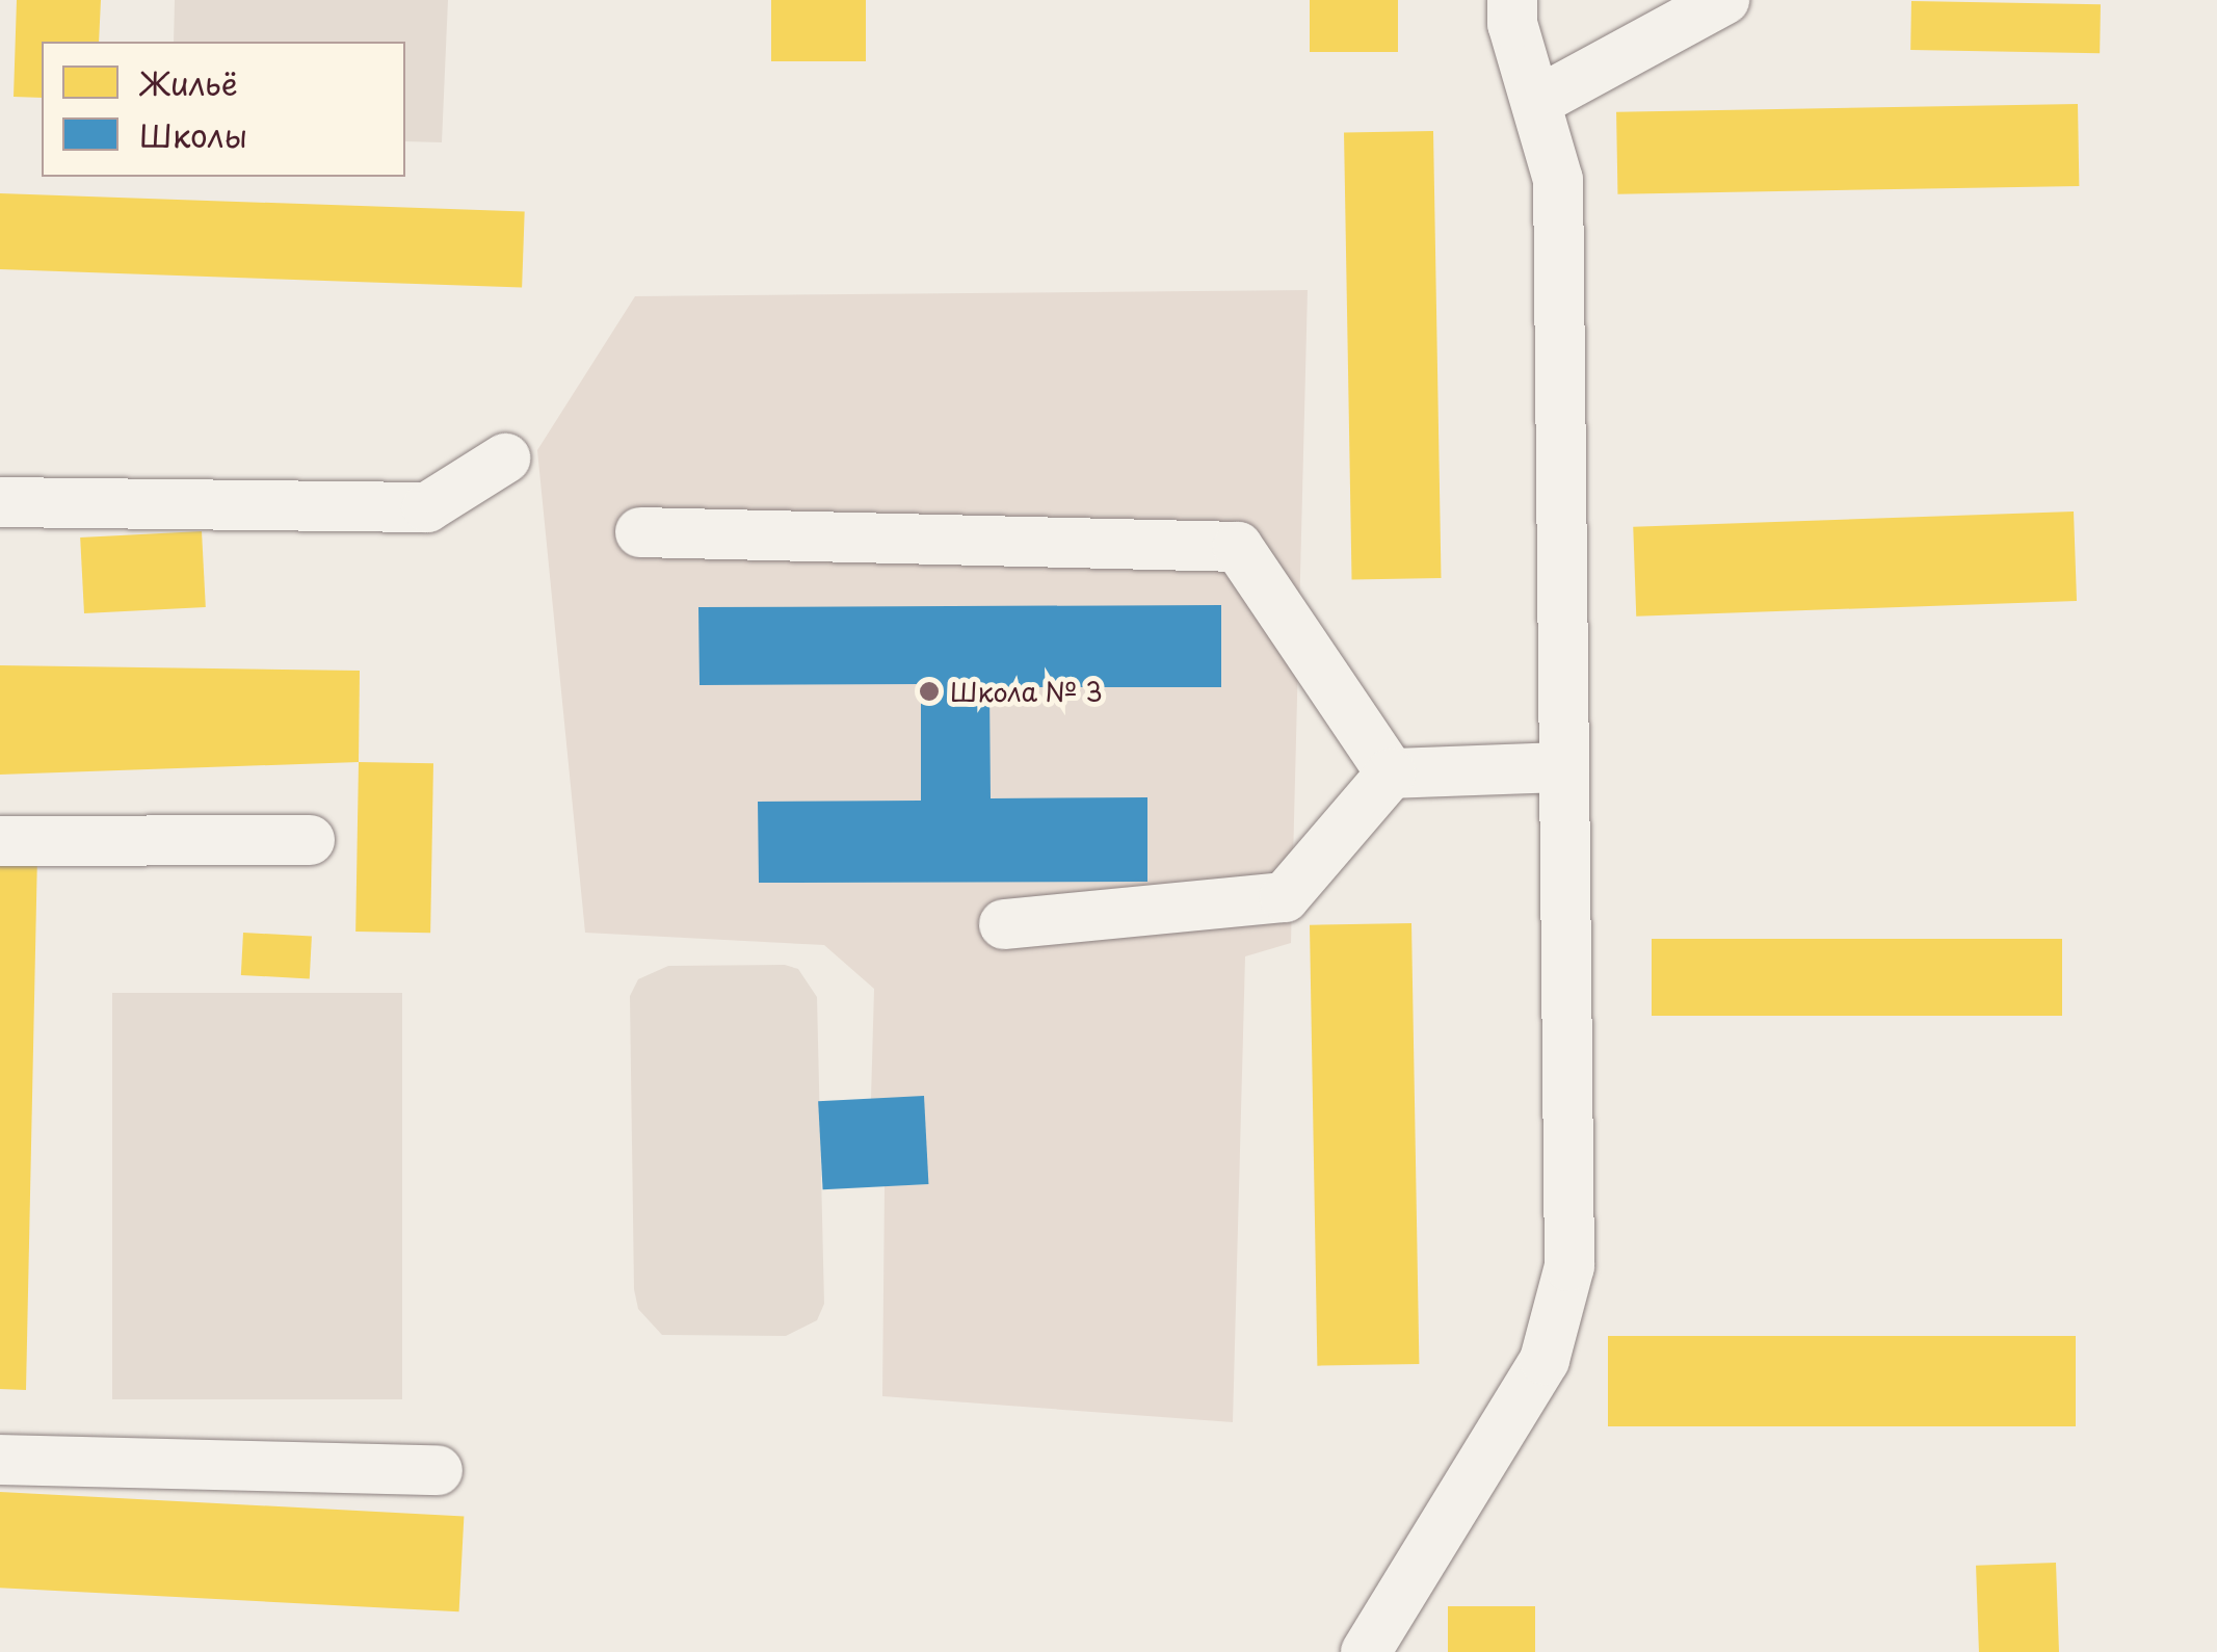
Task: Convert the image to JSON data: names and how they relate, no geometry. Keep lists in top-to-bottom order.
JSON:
{
  "places": ["Школа № 3"],
  "legend": ["Жильё", "Школы"]
}
